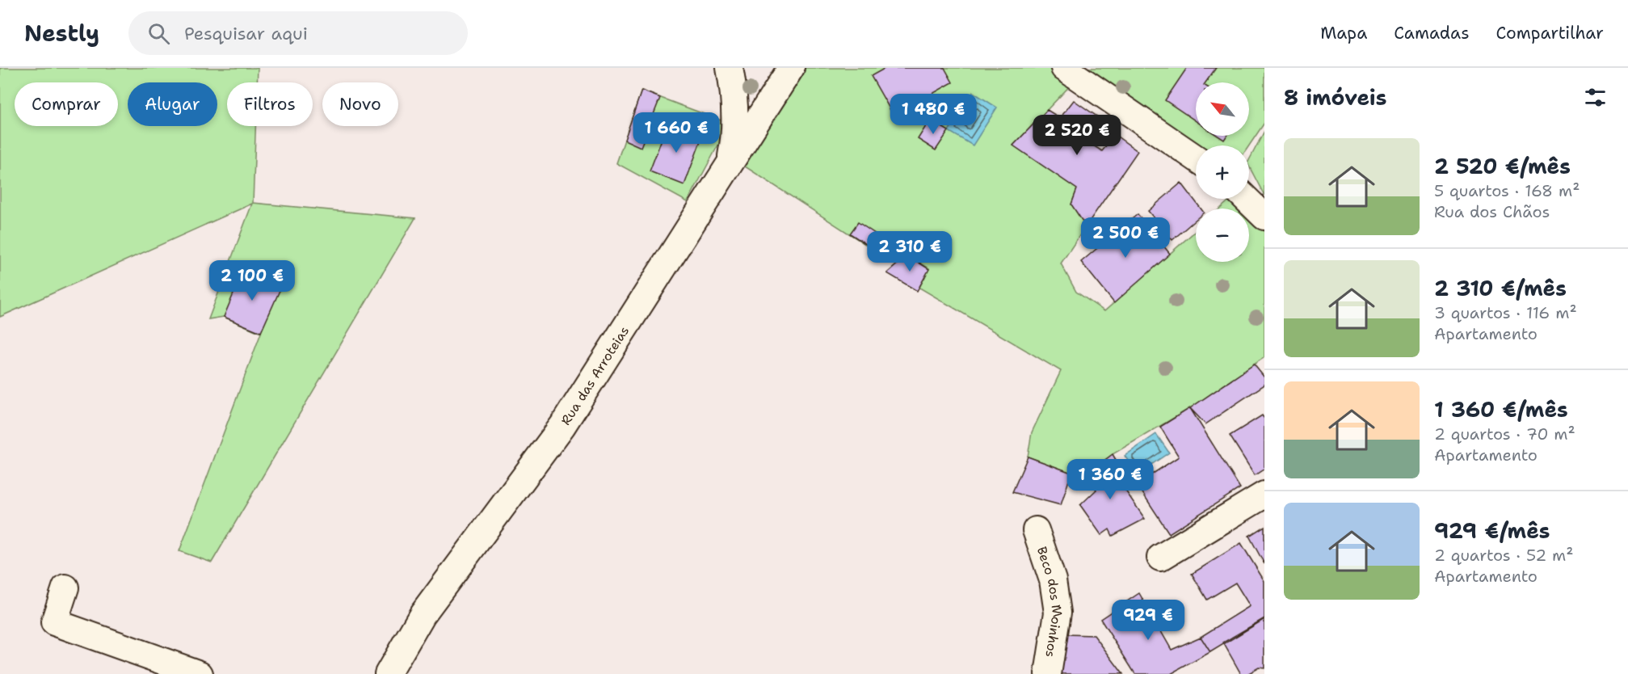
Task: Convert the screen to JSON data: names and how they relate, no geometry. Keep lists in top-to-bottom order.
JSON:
{
  "streets": {
    "street": ["Rua das Arroteias", "Beco dos Moinhos"]
  },
  "north": "top left",
  "page": {
    "header": "Nestly",
    "search": "Pesquisar aqui",
    "nav": ["Mapa", "Camadas", "Compartilhar"],
    "heading": "8 imóveis",
    "map_buttons": ["+", "−"],
    "chip": [
      "Comprar",
      "Alugar",
      "Filtros",
      "Novo"
    ],
    "price": [
      "1 480 €",
      "1 660 €",
      "2 520 €",
      "2 500 €",
      "2 310 €",
      "2 100 €",
      "1 360 €",
      "929 €"
    ],
    "list": [
      {
        "name": "2 520 €/mês",
        "note": "5 quartos · 168 m² · Rua dos Chãos"
      },
      {
        "name": "2 310 €/mês",
        "note": "3 quartos · 116 m² · Apartamento"
      },
      {
        "name": "1 360 €/mês",
        "note": "2 quartos · 70 m² · Apartamento"
      },
      {
        "name": "929 €/mês",
        "note": "2 quartos · 52 m² · Apartamento"
      }
    ]
  }
}
